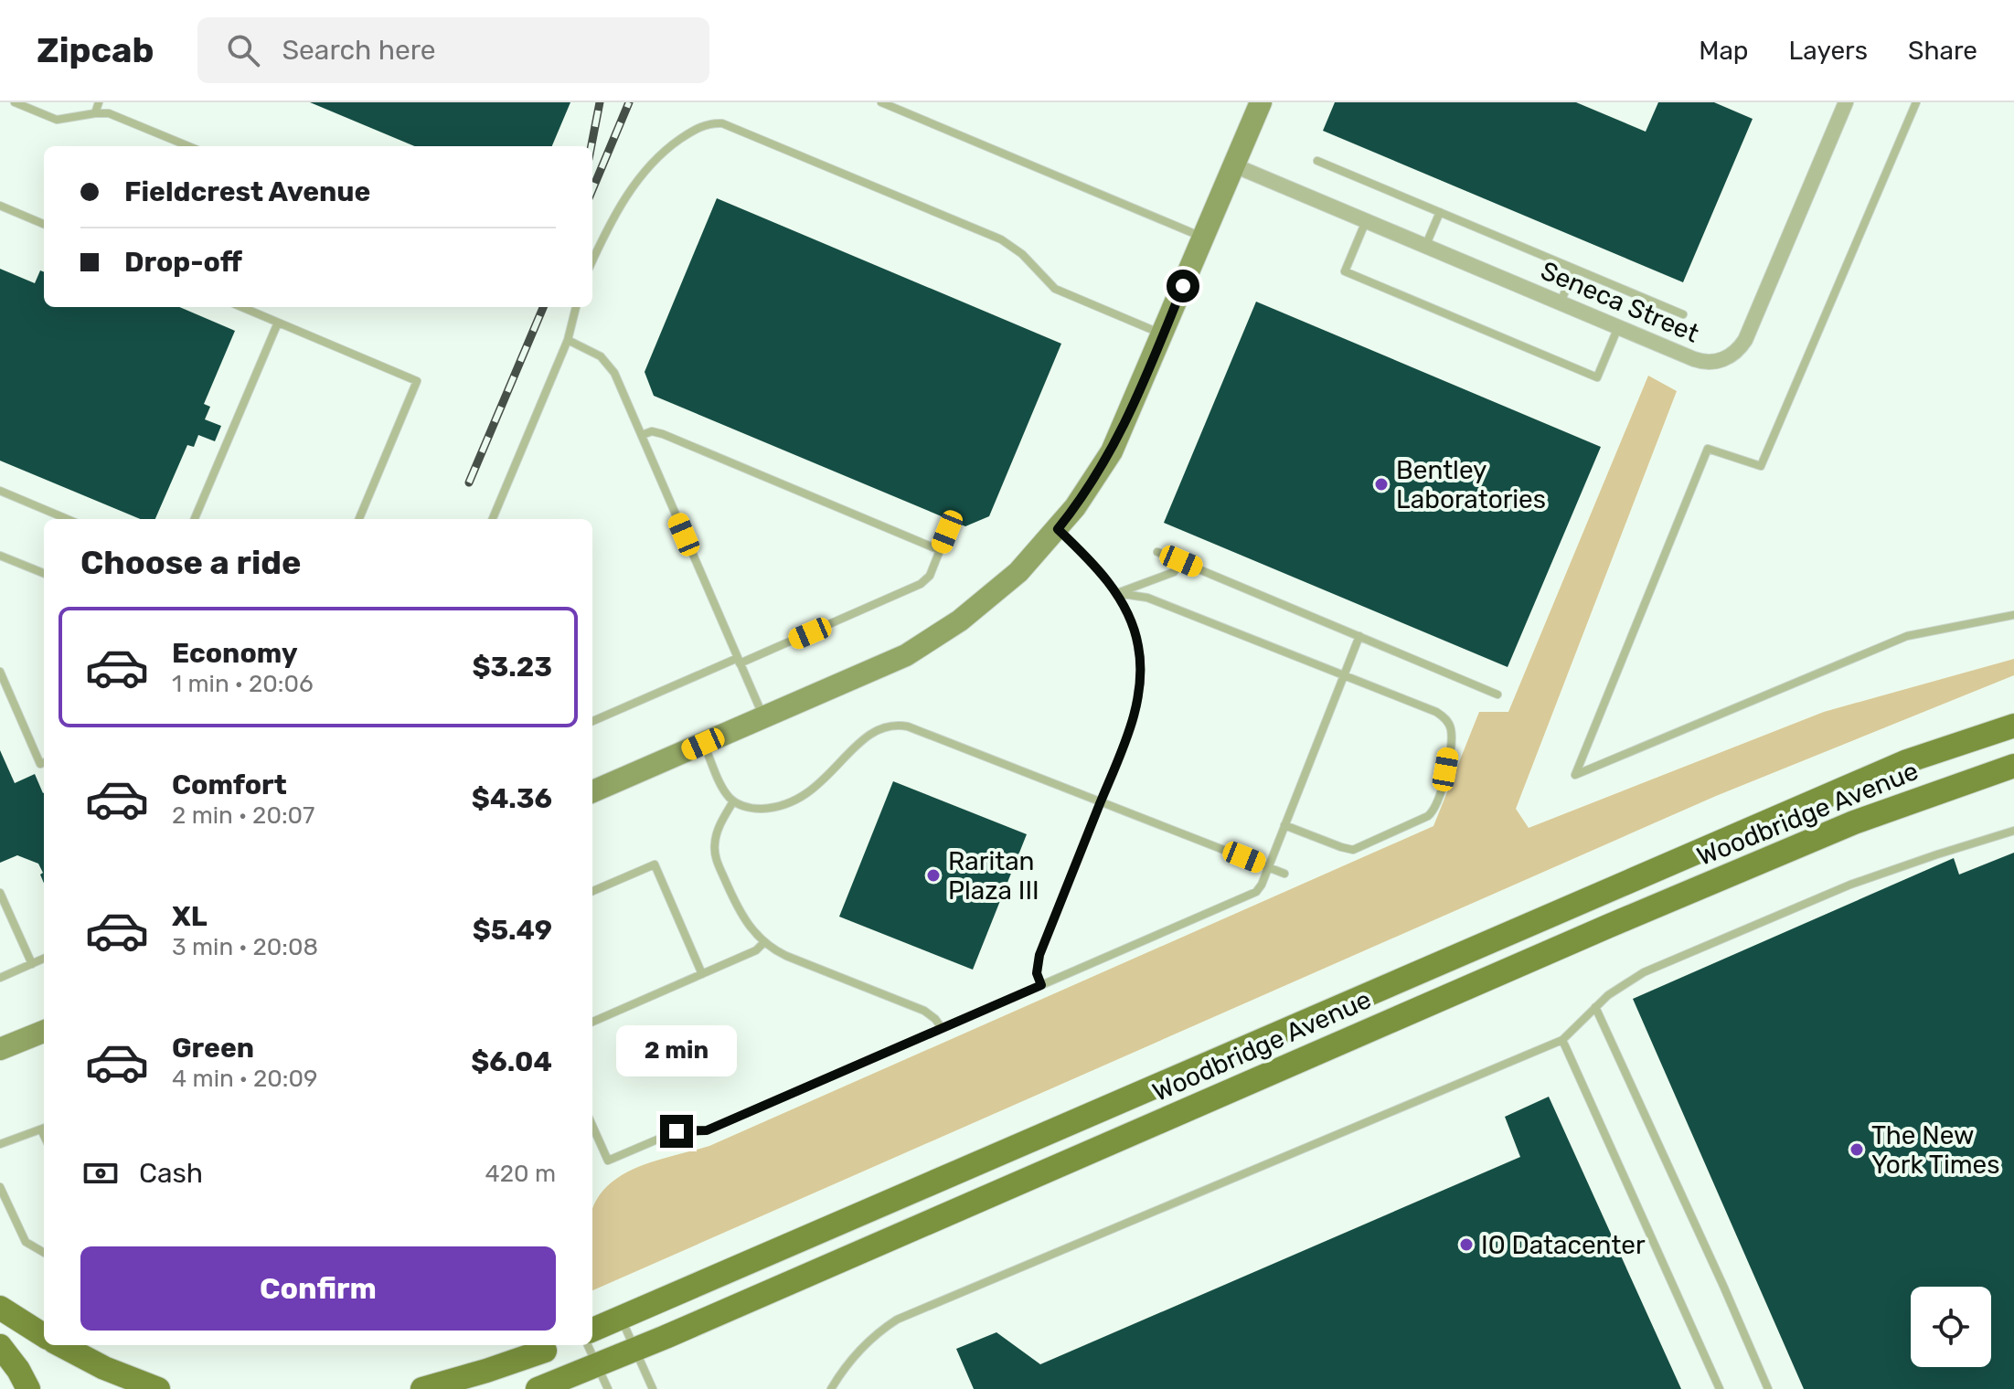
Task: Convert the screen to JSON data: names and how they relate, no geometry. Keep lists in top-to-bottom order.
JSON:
{
  "streets": {
    "main road": ["Woodbridge Avenue"],
    "street": ["Seneca Street"]
  },
  "places": [
    "Bentley Laboratories",
    "Raritan Plaza III",
    "The New York Times",
    "IO Datacenter"
  ],
  "page": {
    "header": "Zipcab",
    "search": "Search here",
    "nav": ["Map", "Layers", "Share"],
    "banner": ["Fieldcrest Avenue", "Drop-off"],
    "heading": "Choose a ride",
    "list": [
      {
        "name": "Economy",
        "note": "1 min · 20:06",
        "value": "$3.23"
      },
      {
        "name": "Comfort",
        "note": "2 min · 20:07",
        "value": "$4.36"
      },
      {
        "name": "XL",
        "note": "3 min · 20:08",
        "value": "$5.49"
      },
      {
        "name": "Green",
        "note": "4 min · 20:09",
        "value": "$6.04"
      }
    ],
    "bubble": "2 min",
    "pay": ["Cash", "420 m"],
    "buttons": "Confirm"
  }
}
